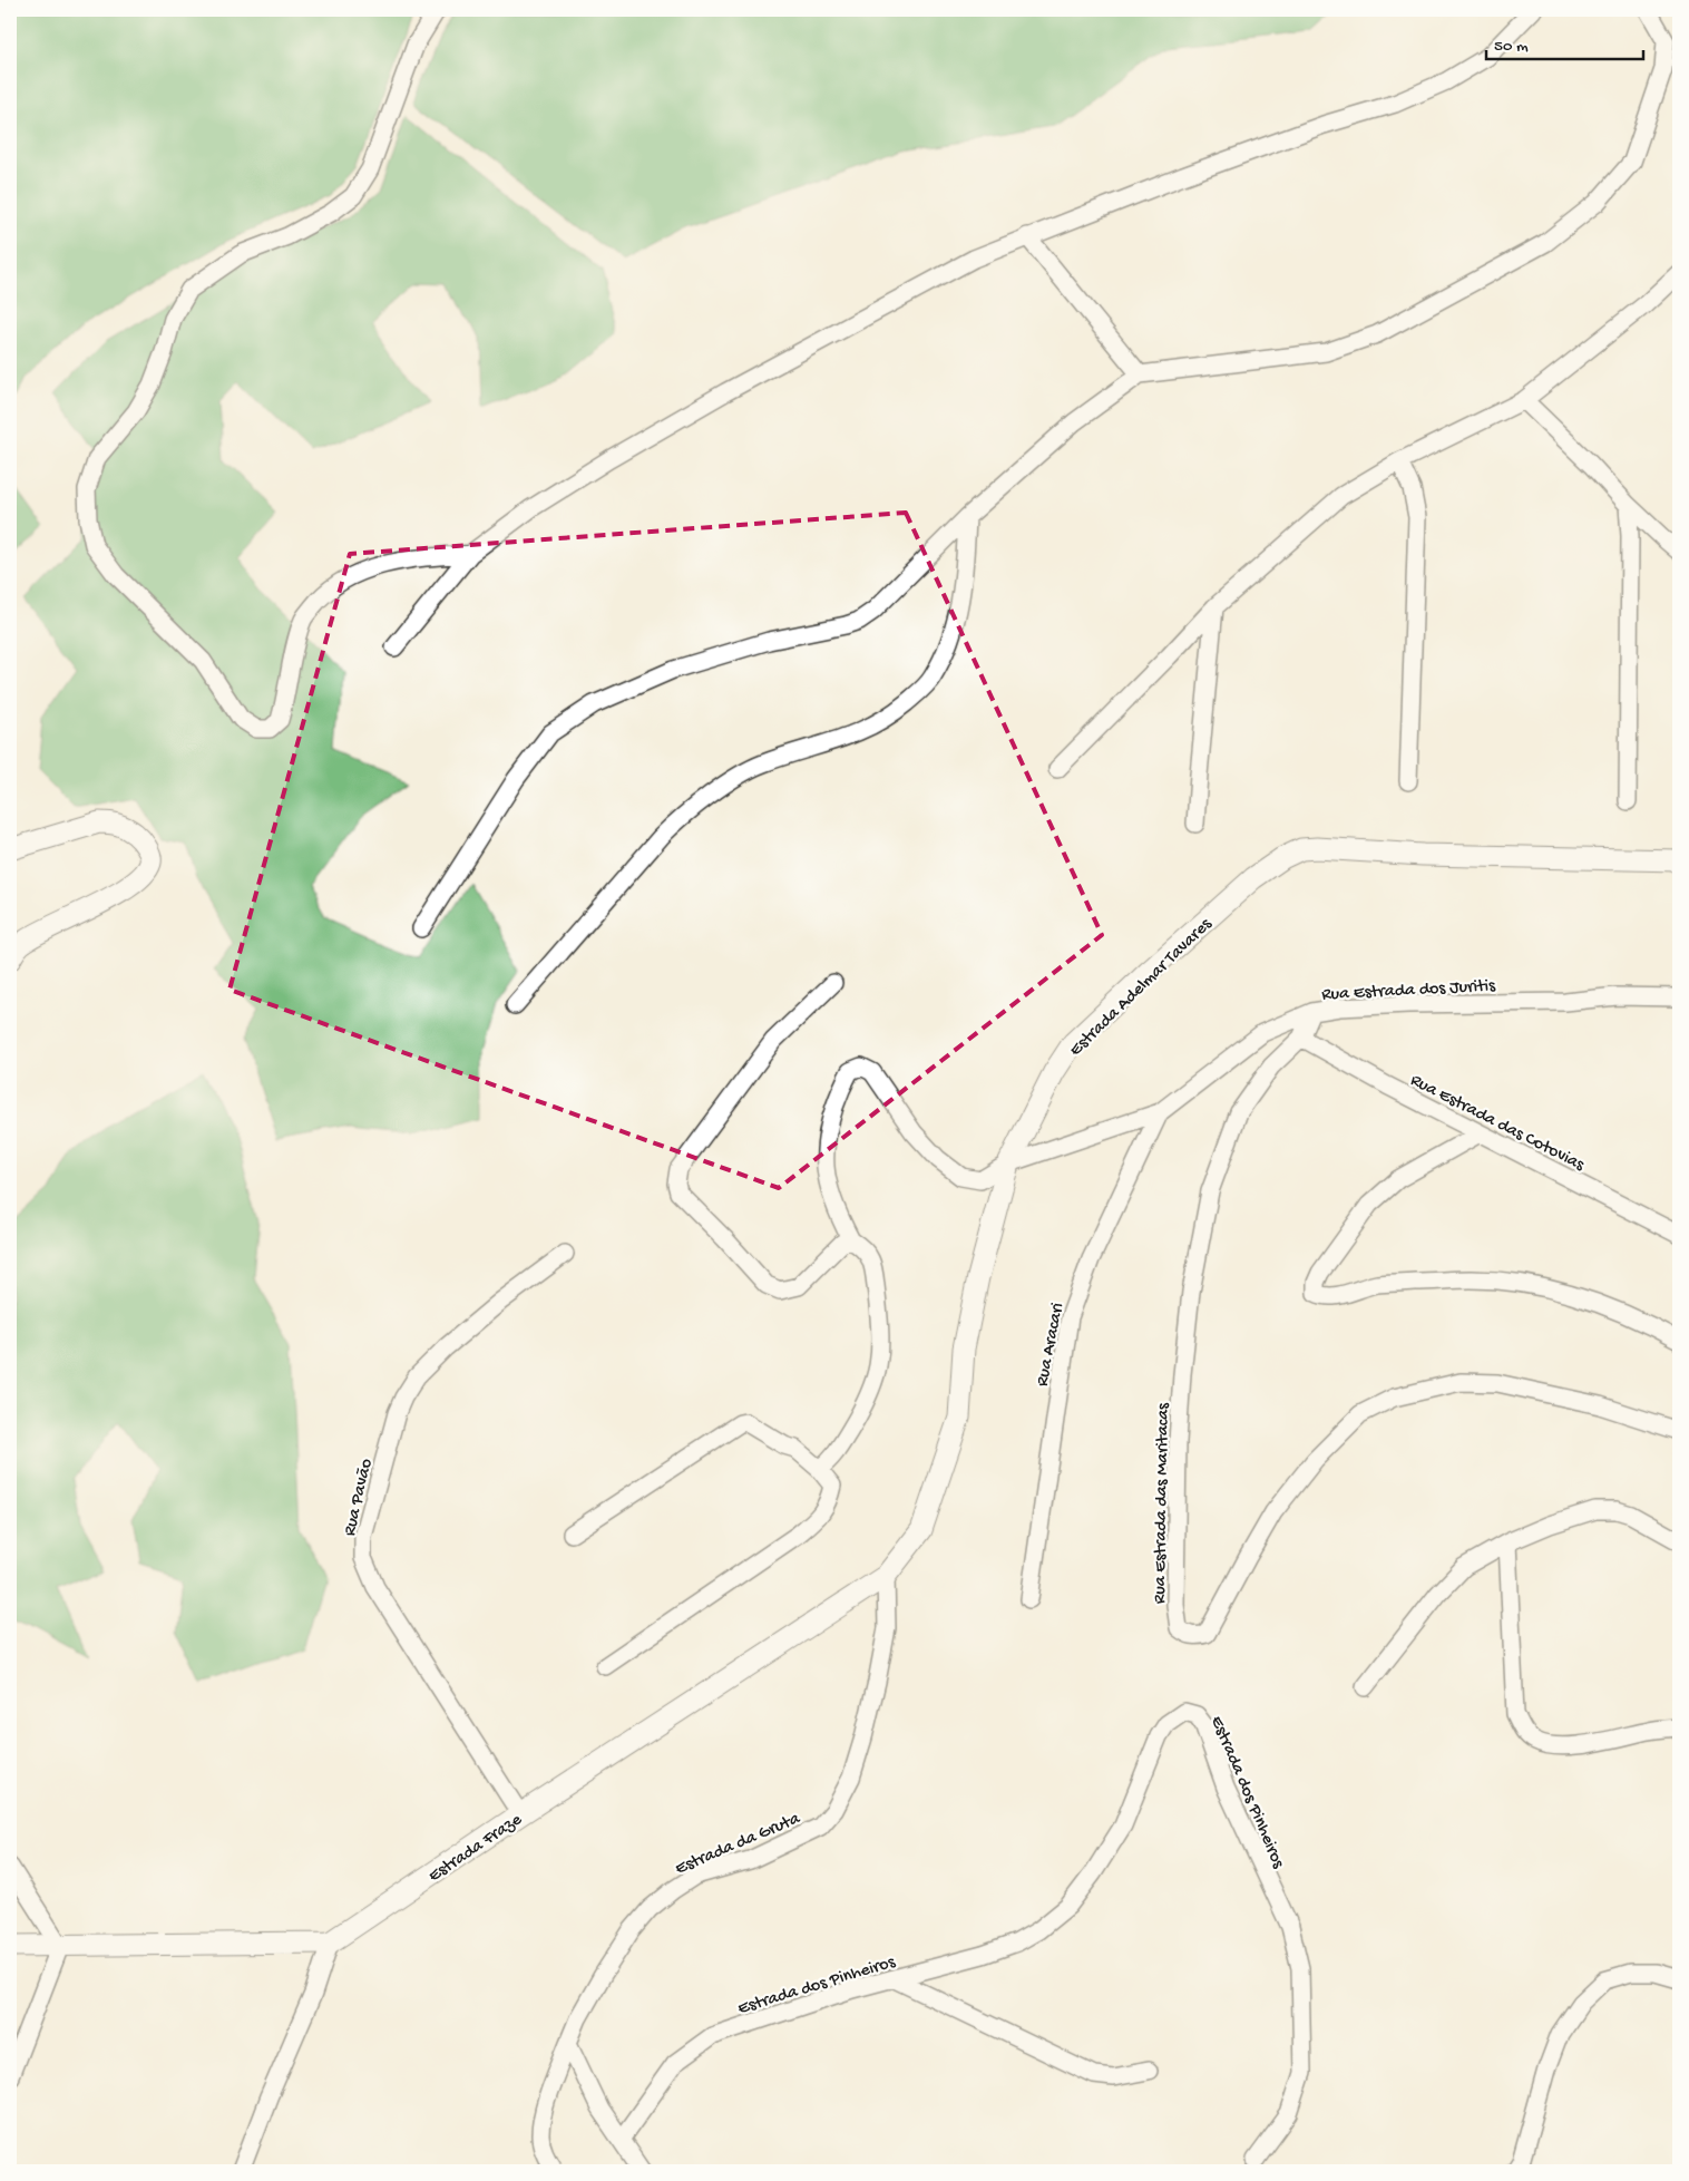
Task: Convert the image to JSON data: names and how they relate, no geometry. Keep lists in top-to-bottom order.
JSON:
{
  "streets": {
    "street": [
      "Estrada Adelmar Tavares",
      "Rua Estrada dos Juritis",
      "Rua Estrada das Cotovias",
      "Rua Aracari",
      "Rua Pavão",
      "Rua Estrada das Maritacas",
      "Estrada dos Pinheiros",
      "Estrada da Gruta",
      "Estrada Fraze"
    ]
  },
  "crossings": [
    ["Estrada Adelmar Tavares", "Rua Estrada dos Juritis"],
    ["Estrada Adelmar Tavares", "Estrada da Gruta"],
    ["Estrada Adelmar Tavares", "Estrada Fraze"],
    ["Rua Estrada dos Juritis", "Rua Aracari"],
    ["Rua Estrada dos Juritis", "Rua Estrada das Maritacas"],
    ["Rua Estrada das Cotovias", "Rua Estrada das Maritacas"],
    ["Rua Pavão", "Estrada Fraze"],
    ["Estrada da Gruta", "Estrada Fraze"]
  ],
  "scale_bar": "50 m"
}
